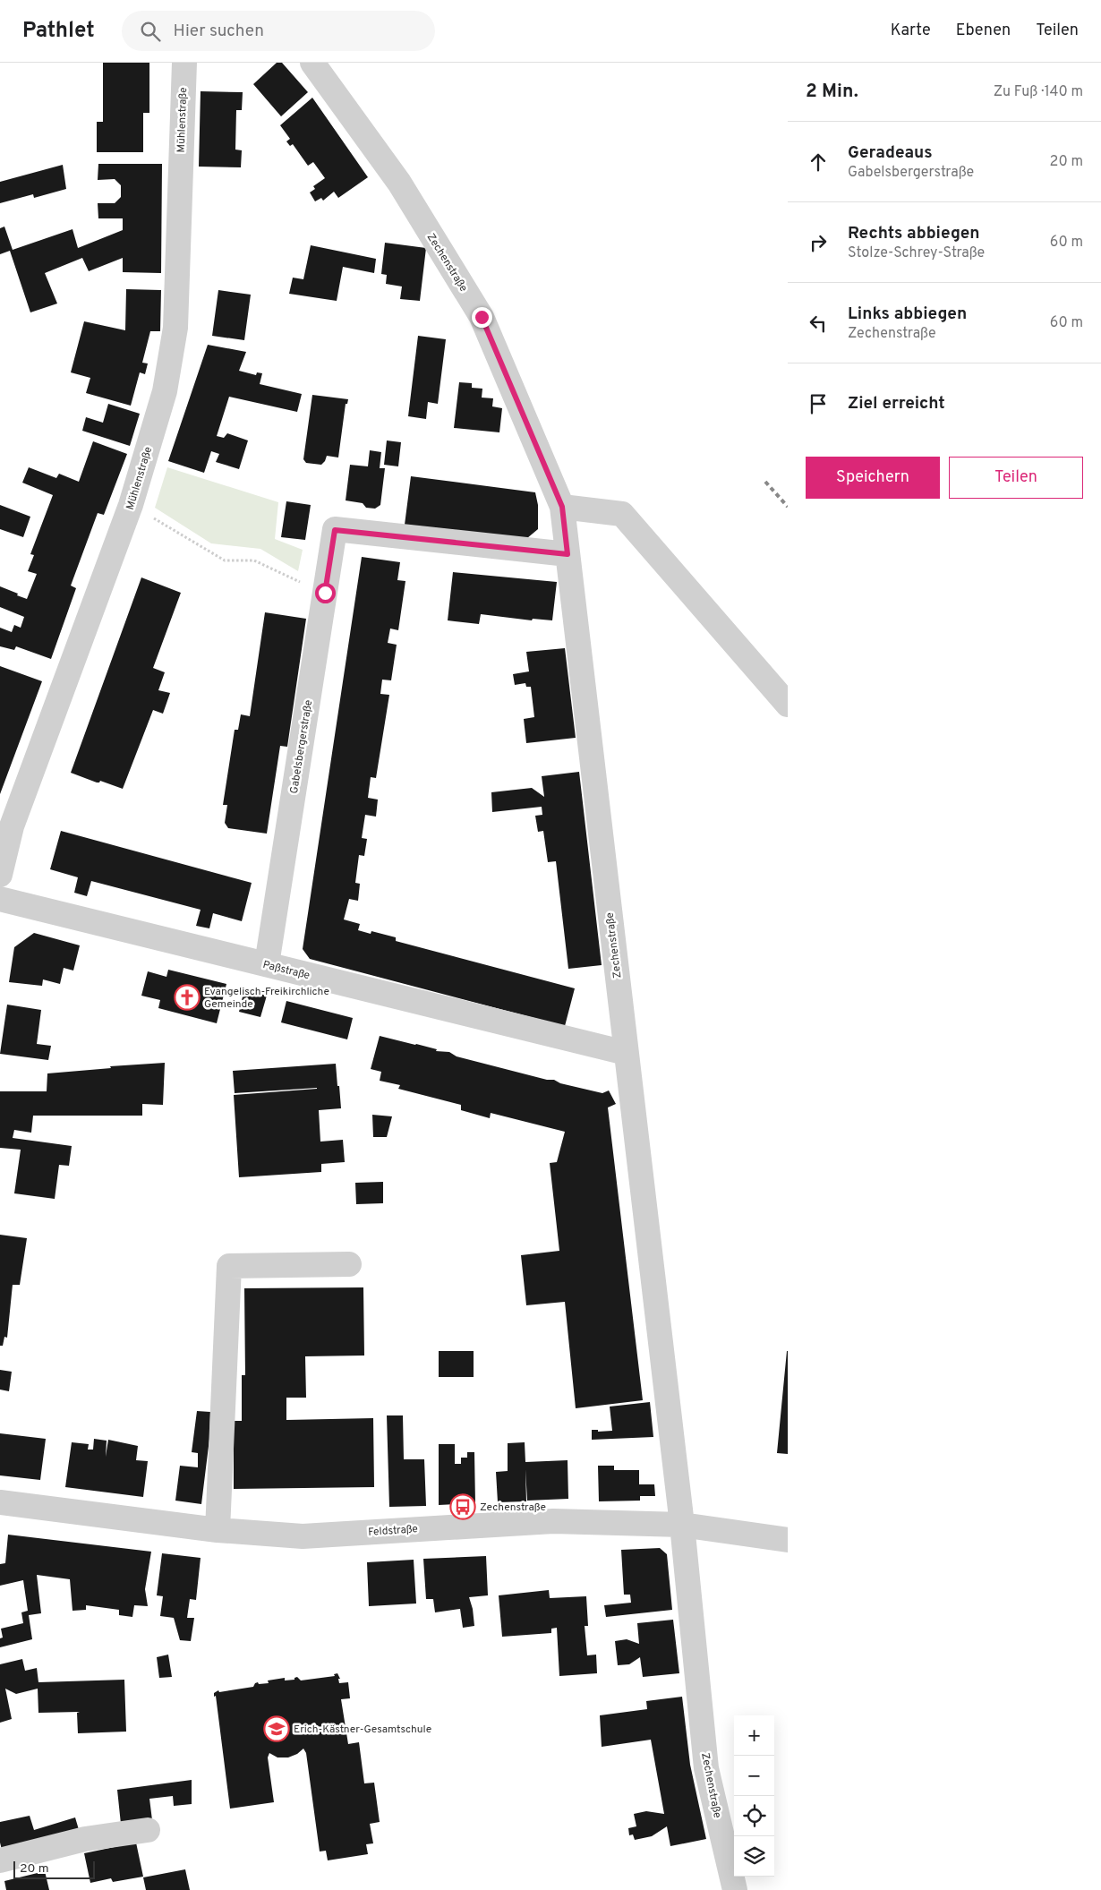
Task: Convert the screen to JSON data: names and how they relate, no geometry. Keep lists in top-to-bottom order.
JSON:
{
  "streets": {
    "street": [
      "Mühlenstraße",
      "Zechenstraße",
      "Gabelsbergerstraße",
      "Paßstraße",
      "Feldstraße"
    ]
  },
  "crossings": [
    ["Zechenstraße", "Gabelsbergerstraße"],
    ["Zechenstraße", "Paßstraße"],
    ["Zechenstraße", "Feldstraße"],
    ["Gabelsbergerstraße", "Paßstraße"]
  ],
  "places": {
    "church": ["Evangelisch-Freikirchliche Gemeinde"],
    "bus stop": ["Zechenstraße"],
    "school or university": ["Erich-Kästner-Gesamtschule"]
  },
  "scale_bar": "20 m",
  "page": {
    "header": "Pathlet",
    "search": "Hier suchen",
    "nav": ["Karte", "Ebenen", "Teilen"],
    "heading": ["2 Min.", "Zu Fuß · 140 m"],
    "list": [
      ["Geradeaus", "Gabelsbergerstraße", "20 m"],
      ["Rechts abbiegen", "Stolze-Schrey-Straße", "60 m"],
      ["Links abbiegen", "Zechenstraße", "60 m"],
      "Ziel erreicht"
    ],
    "buttons": ["Speichern", "Teilen"],
    "map_buttons": ["+", "−"],
    "scale": "20 m"
  }
}
